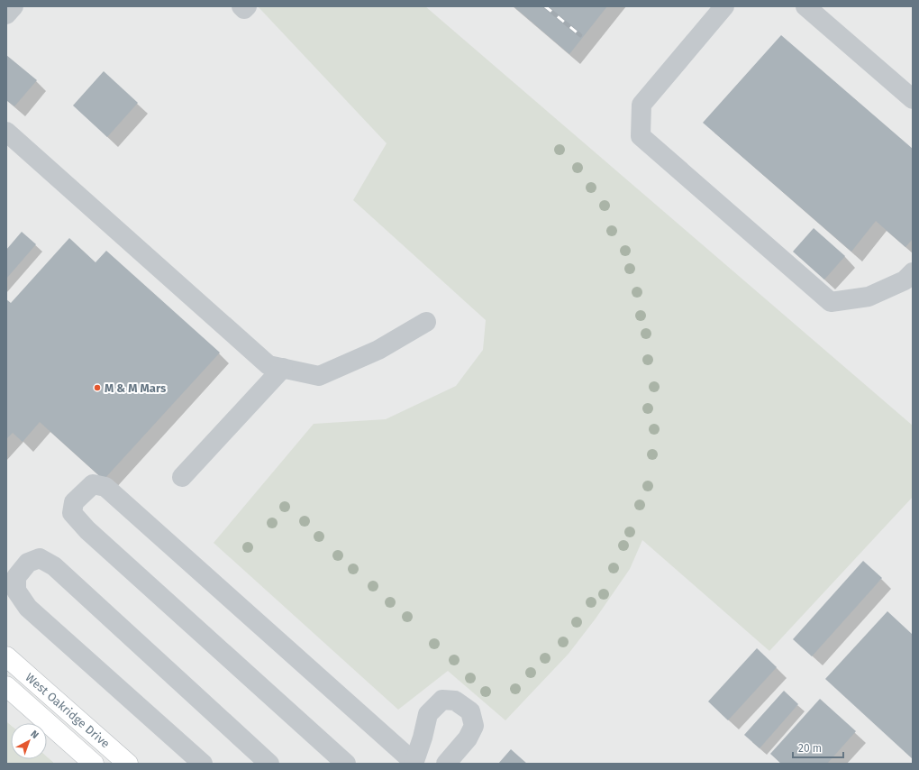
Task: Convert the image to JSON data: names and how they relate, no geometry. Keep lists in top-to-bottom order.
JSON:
{
  "streets": {
    "main road": ["West Oakridge Drive"]
  },
  "places": ["M & M Mars"],
  "scale_bar": "20 m",
  "north": "top right"
}
